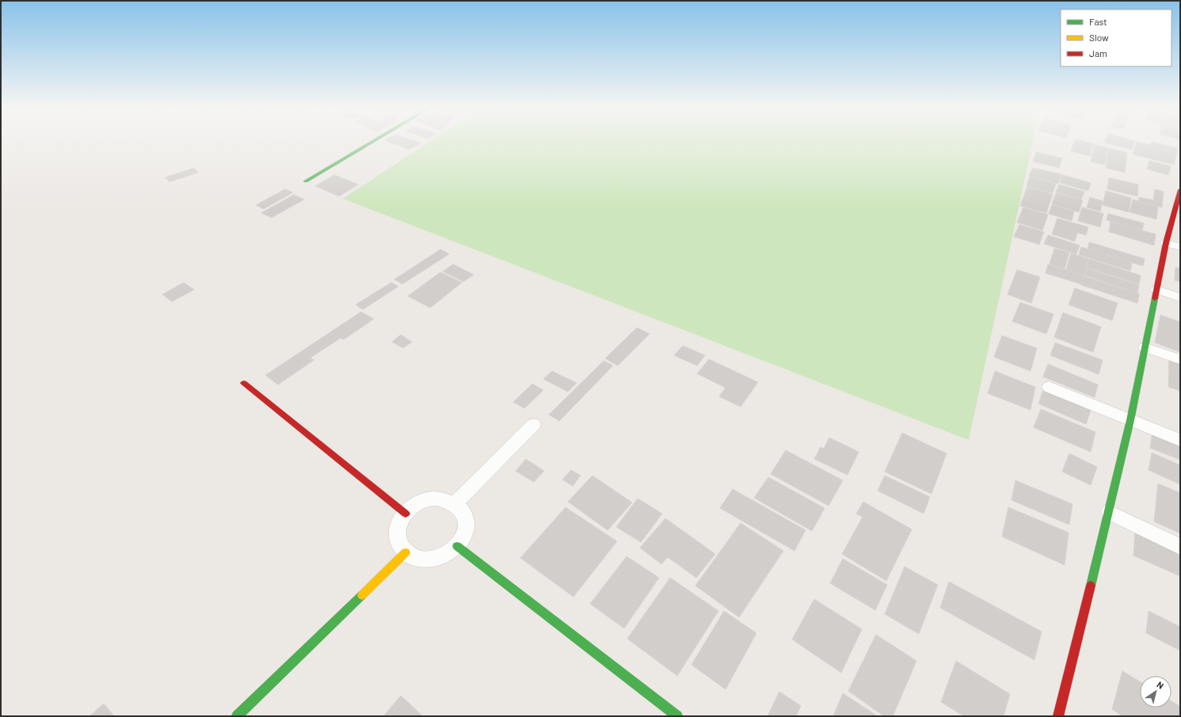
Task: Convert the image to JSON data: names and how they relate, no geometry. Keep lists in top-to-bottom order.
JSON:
{
  "legend": ["Fast", "Slow", "Jam"],
  "north": "top right"
}
